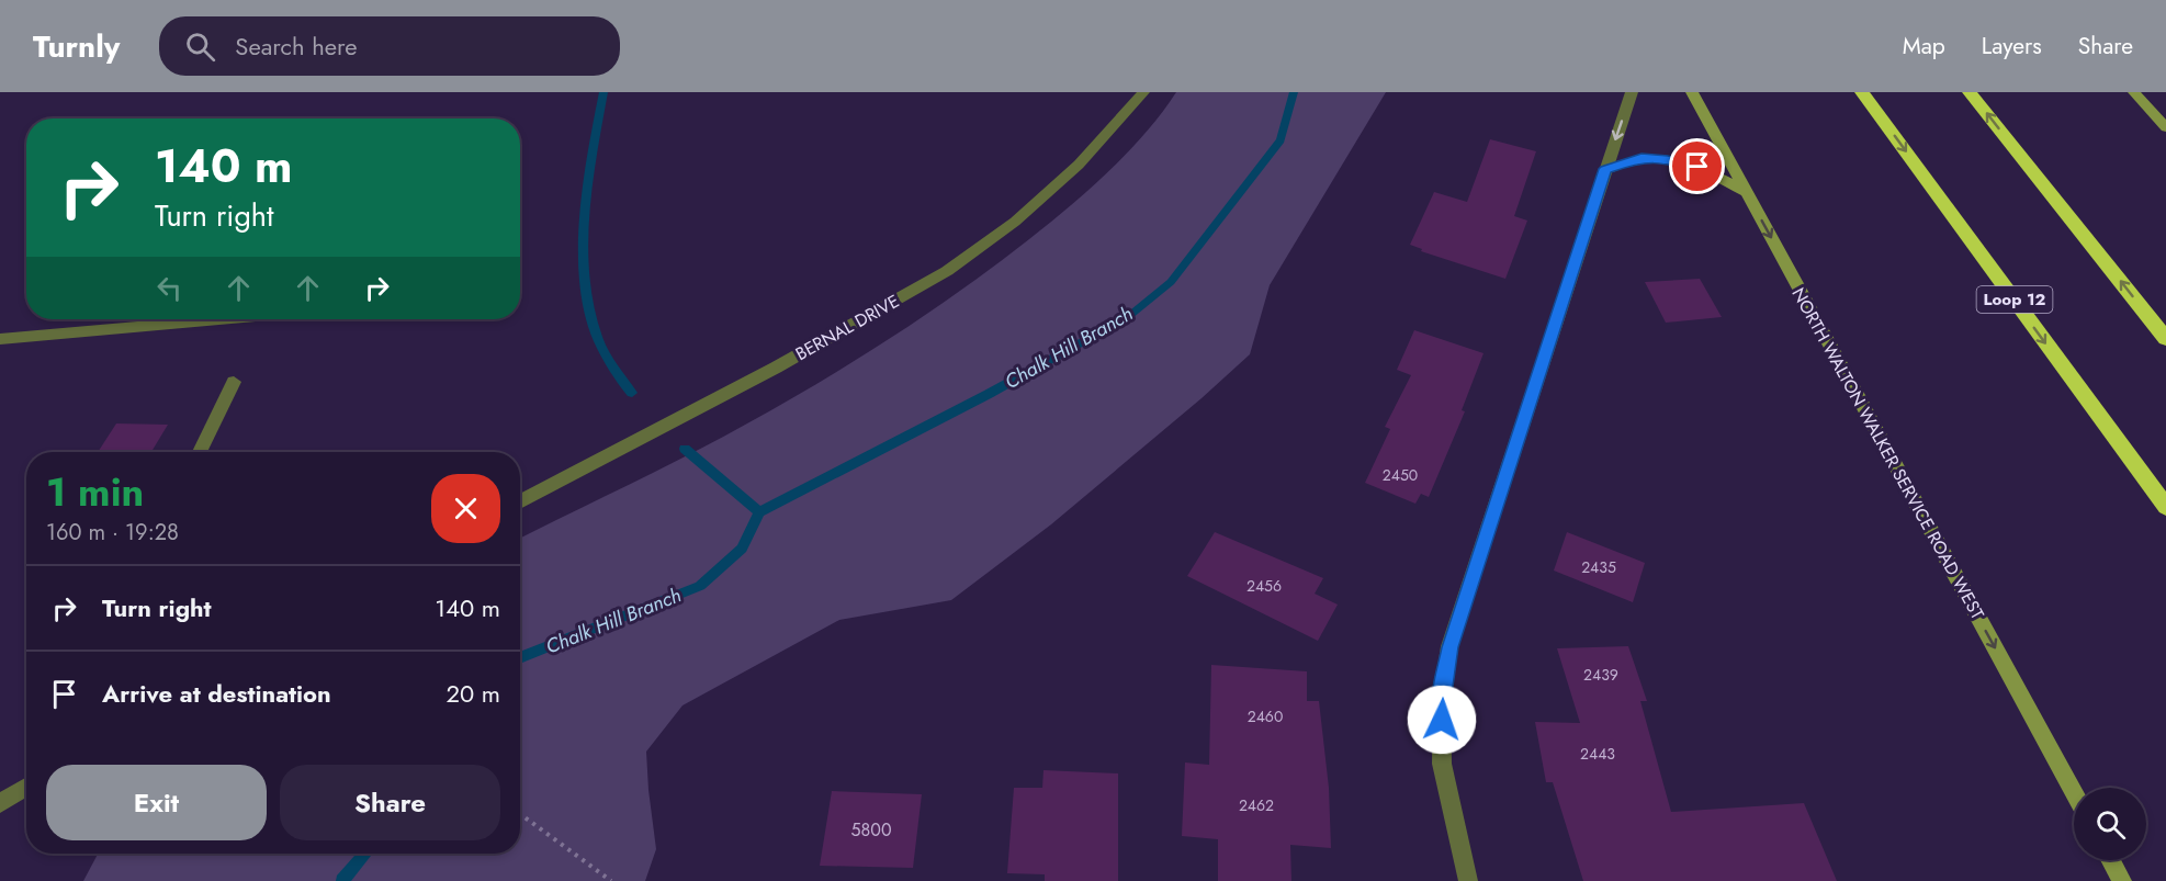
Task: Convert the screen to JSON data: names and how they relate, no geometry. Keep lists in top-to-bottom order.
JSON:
{
  "streets": {
    "highway": ["Loop 12"],
    "main road": ["NORTH WALTON WALKER SERVICE ROAD WEST"],
    "street": ["BERNAL DRIVE"]
  },
  "one_way": ["NORTH WALTON WALKER SERVICE ROAD WEST"],
  "water": ["Chalk Hill Branch"],
  "house_numbers": [
    "2450",
    "2435",
    "2456",
    "2439",
    "2460",
    "2443",
    "2462",
    "5800"
  ],
  "page": {
    "header": "Turnly",
    "search": "Search here",
    "nav": ["Map", "Layers", "Share"],
    "turn": ["140 m", "Turn right"],
    "heading": ["1 min", "160 m · 19:28"],
    "list": [
      {
        "name": "Turn right",
        "value": "140 m"
      },
      {
        "name": "Arrive at destination",
        "value": "20 m"
      }
    ],
    "buttons": ["Exit", "Share"]
  }
}
